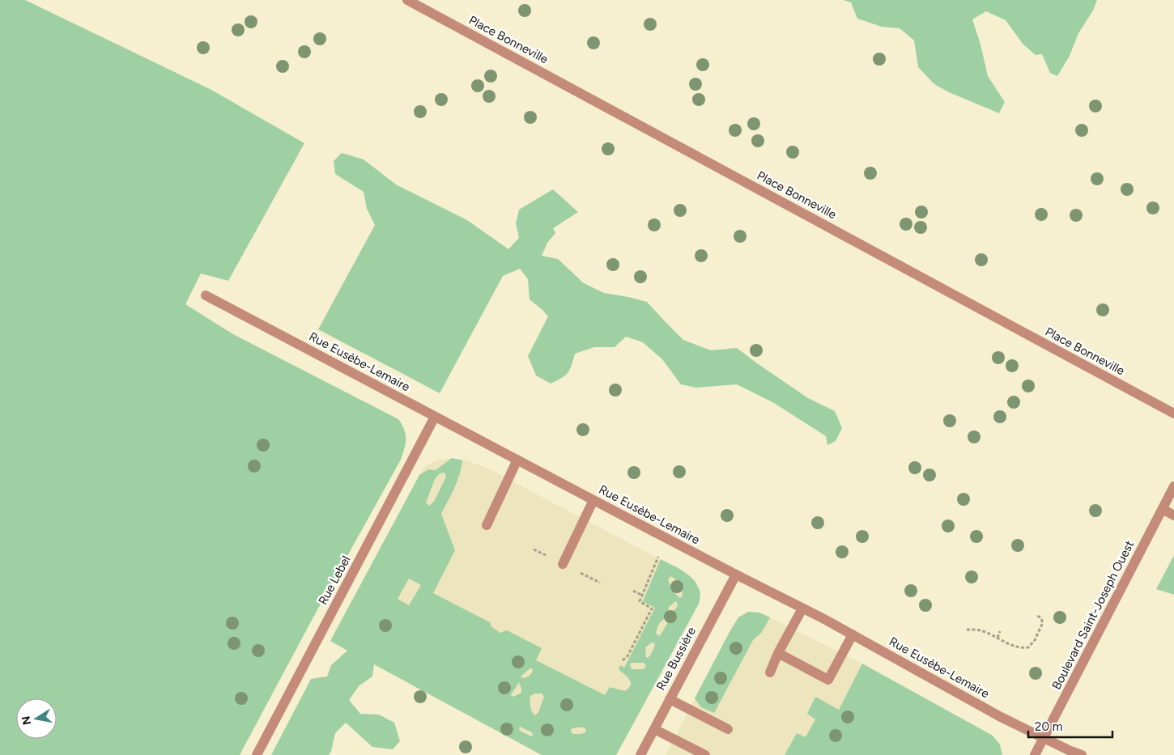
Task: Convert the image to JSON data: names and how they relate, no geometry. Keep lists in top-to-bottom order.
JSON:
{
  "streets": {
    "street": [
      "Place Bonneville",
      "Rue Eusèbe-Lemaire",
      "Rue Lebel",
      "Boulevard Saint-Joseph Ouest",
      "Rue Bussière"
    ]
  },
  "crossings": [
    ["Rue Eusèbe-Lemaire", "Rue Lebel"],
    ["Rue Eusèbe-Lemaire", "Boulevard Saint-Joseph Ouest"],
    ["Rue Eusèbe-Lemaire", "Rue Bussière"]
  ],
  "scale_bar": "20 m",
  "north": "left"
}
